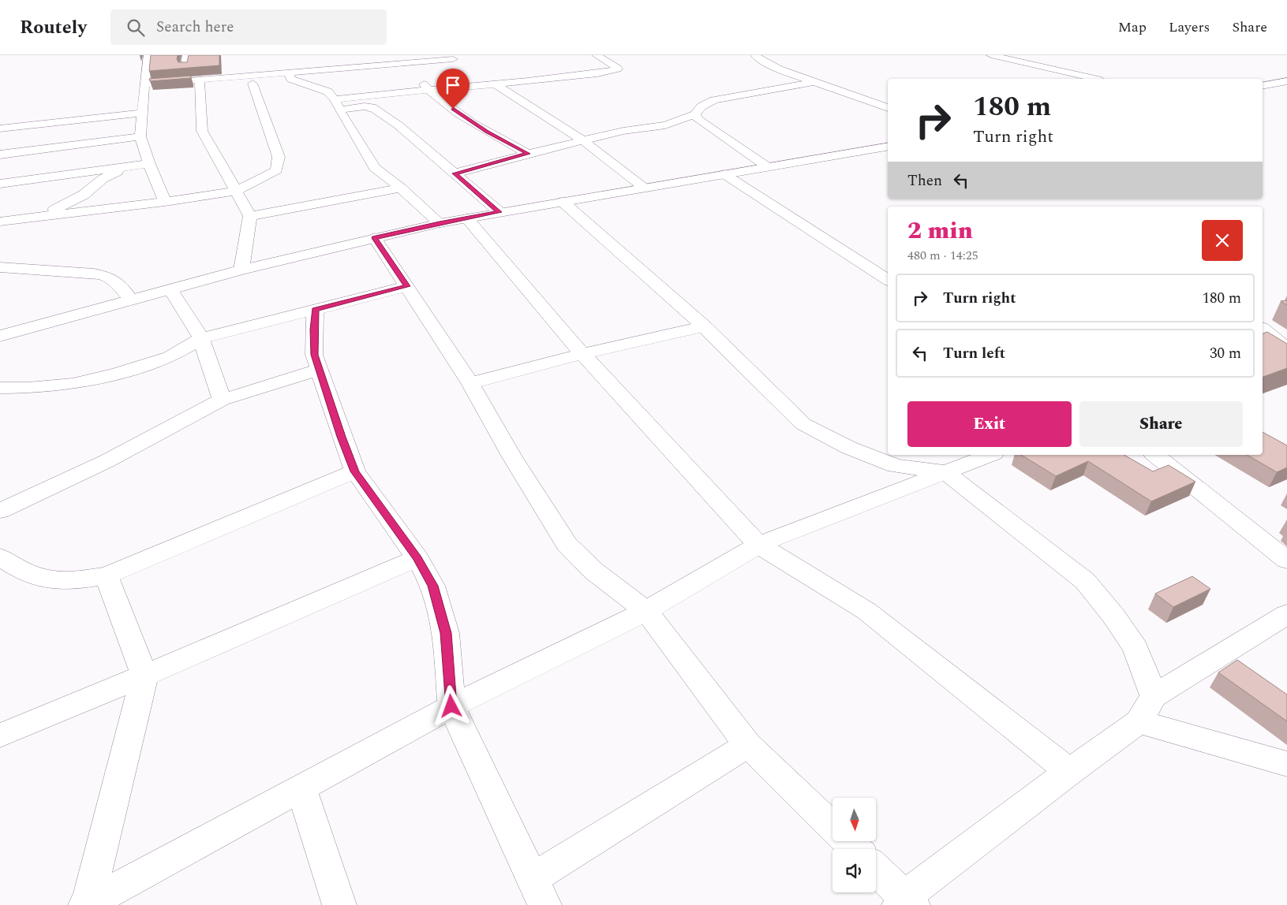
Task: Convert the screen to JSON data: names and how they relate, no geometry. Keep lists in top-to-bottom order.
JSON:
{
  "north": "bottom",
  "page": {
    "header": "Routely",
    "search": "Search here",
    "nav": ["Map", "Layers", "Share"],
    "turn": ["180 m", "Turn right"],
    "then": "Then",
    "heading": ["2 min", "480 m · 14:25"],
    "list": [
      {
        "name": "Turn right",
        "value": "180 m"
      },
      {
        "name": "Turn left",
        "value": "30 m"
      }
    ],
    "buttons": ["Exit", "Share"]
  }
}
